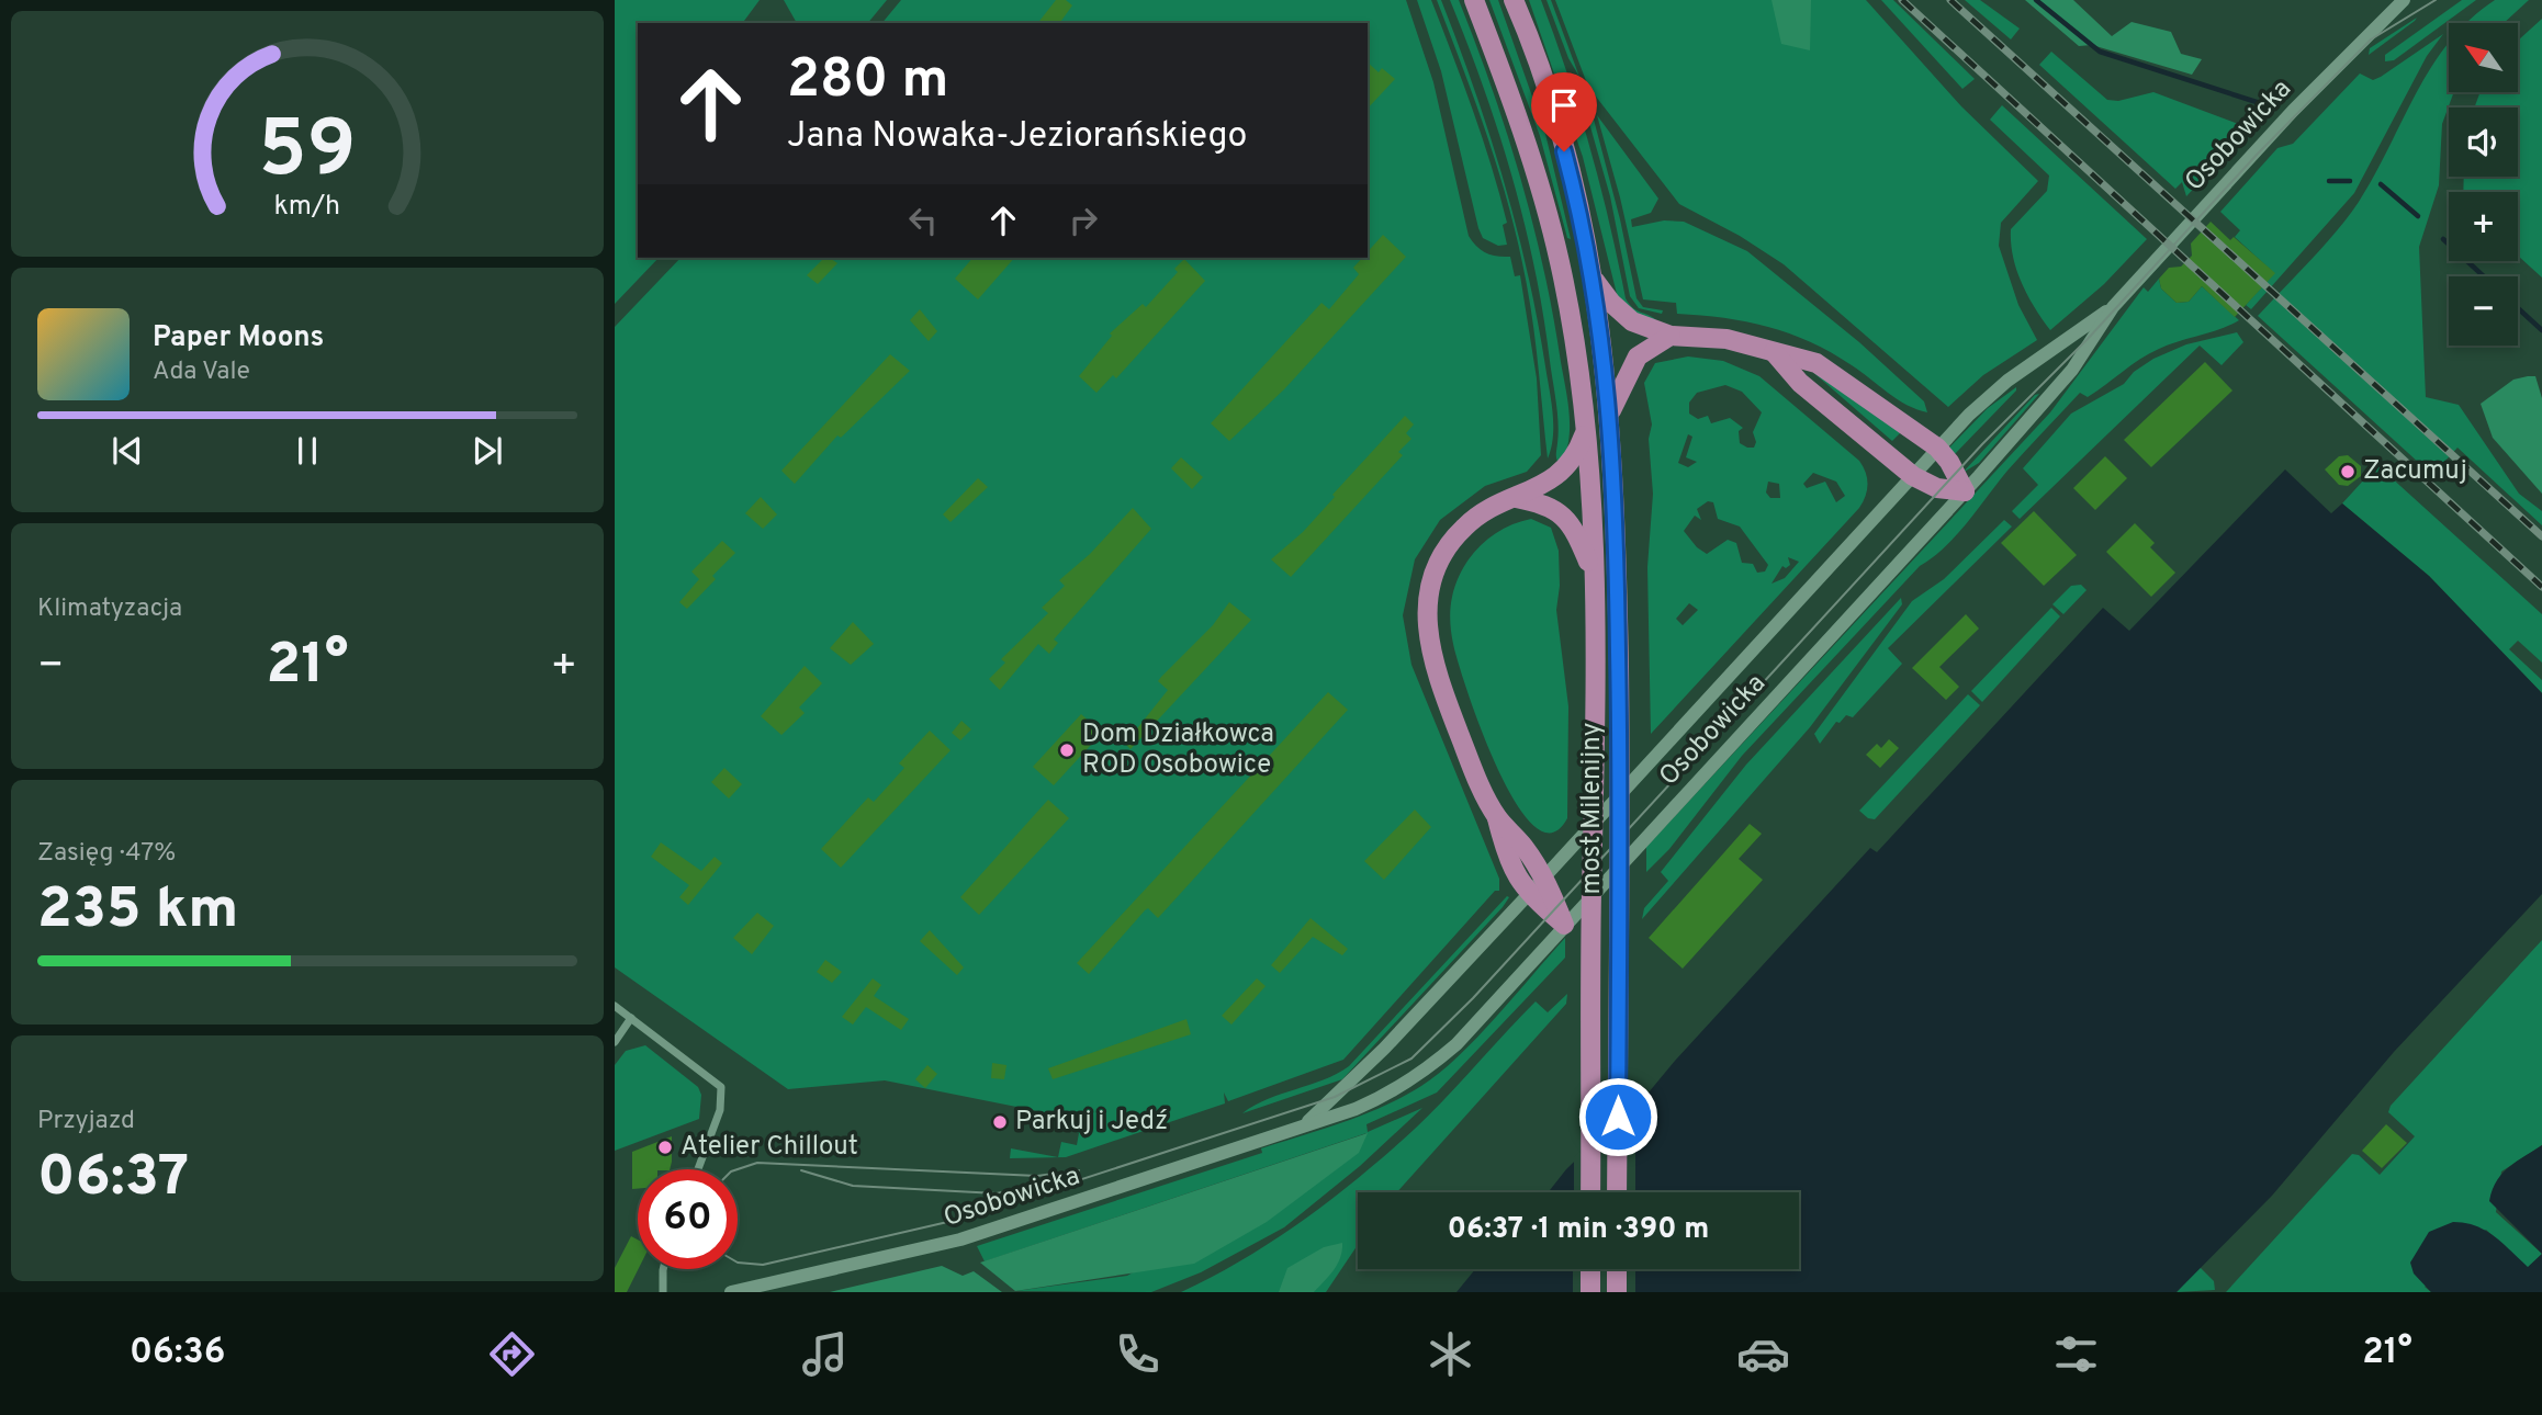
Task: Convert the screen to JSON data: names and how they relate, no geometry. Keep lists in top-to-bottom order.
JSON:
{
  "streets": {
    "main road": ["most Milenijny"],
    "street": ["Osobowicka"]
  },
  "places": [
    "Zacumuj",
    "Dom Działkowca ROD Osobowice",
    "Parkuj i Jedź",
    "Atelier Chillout"
  ],
  "north": "top left",
  "page": {
    "map_buttons": ["+", "−"],
    "turn": ["280 m", "Jana Nowaka-Jeziorańskiego"],
    "song": ["Paper Moons", "Ada Vale"],
    "tile": [
      "Klimatyzacja",
      ["Zasięg · 47%", "235 km"],
      ["Przyjazd", "06:37"]
    ],
    "heat": ["−", "21°", "+"],
    "limit": "60",
    "trip": "06:37 · 1 min · 390 m",
    "tabs": ["06:36", "21°"],
    "gauge": ["59", "km/h"]
  }
}
